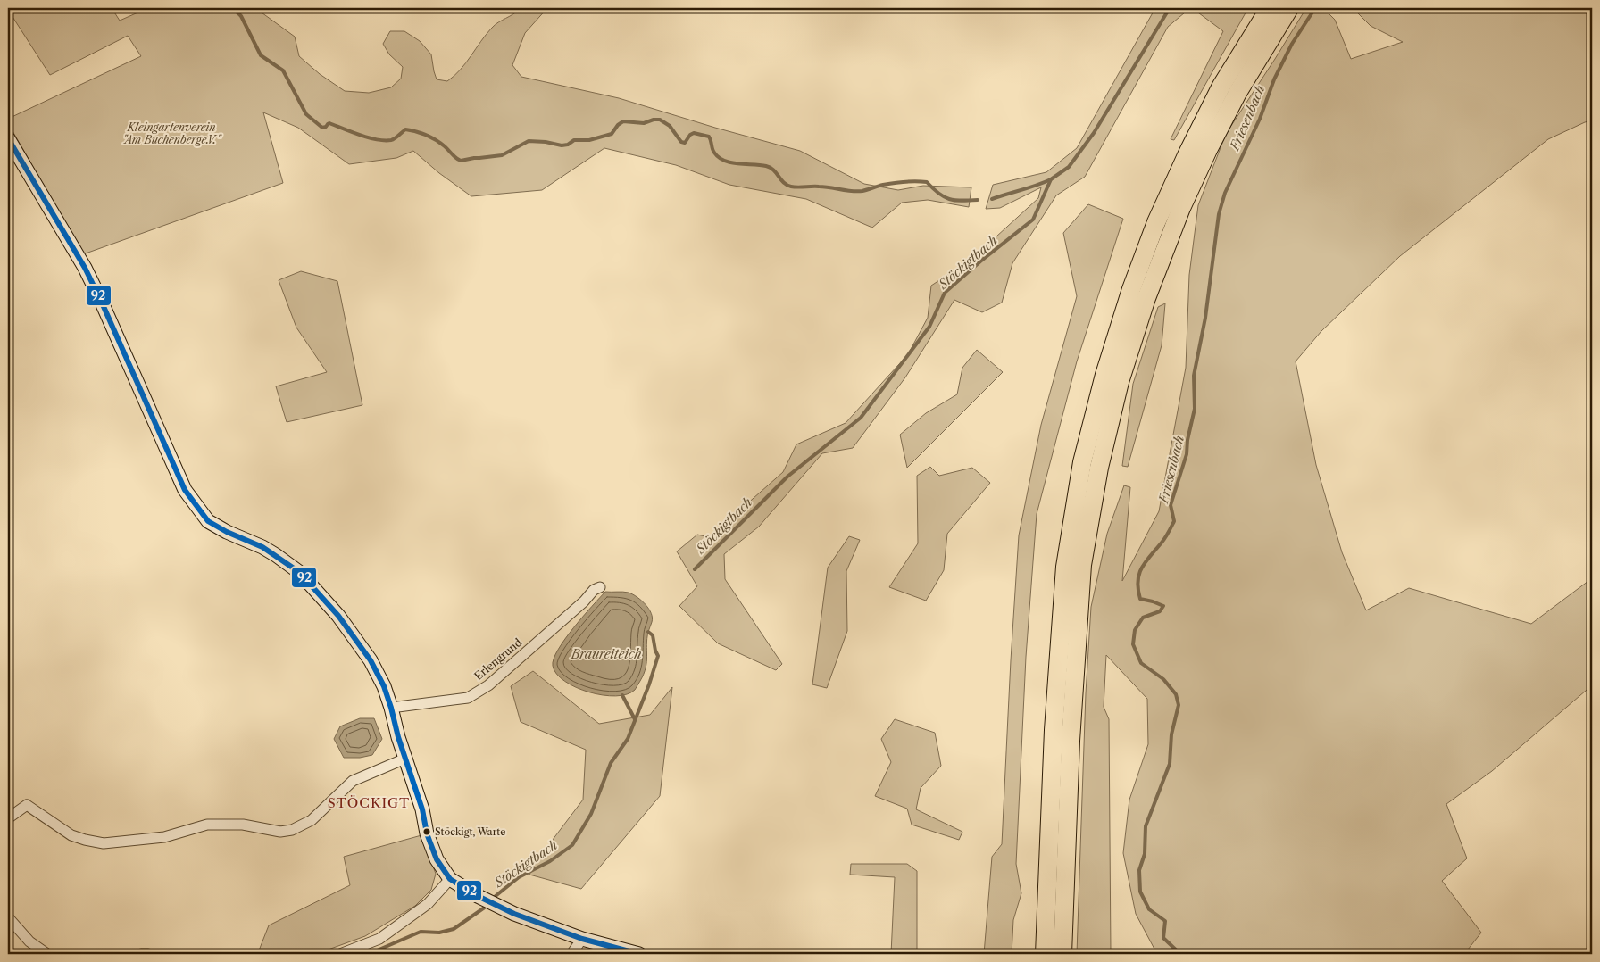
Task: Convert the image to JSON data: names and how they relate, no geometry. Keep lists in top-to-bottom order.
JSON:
{
  "streets": {
    "street": ["Erlengrund"]
  },
  "districts": ["STÖCKIGT"],
  "water": ["Friesenbach", "Stöckigtbach", "Braureiteich"],
  "parks": ["Kleingartenverein \"Am Buchenberge.V.\""],
  "places": ["Stöckigt, Warte"],
  "lines": ["transit line 92"]
}
